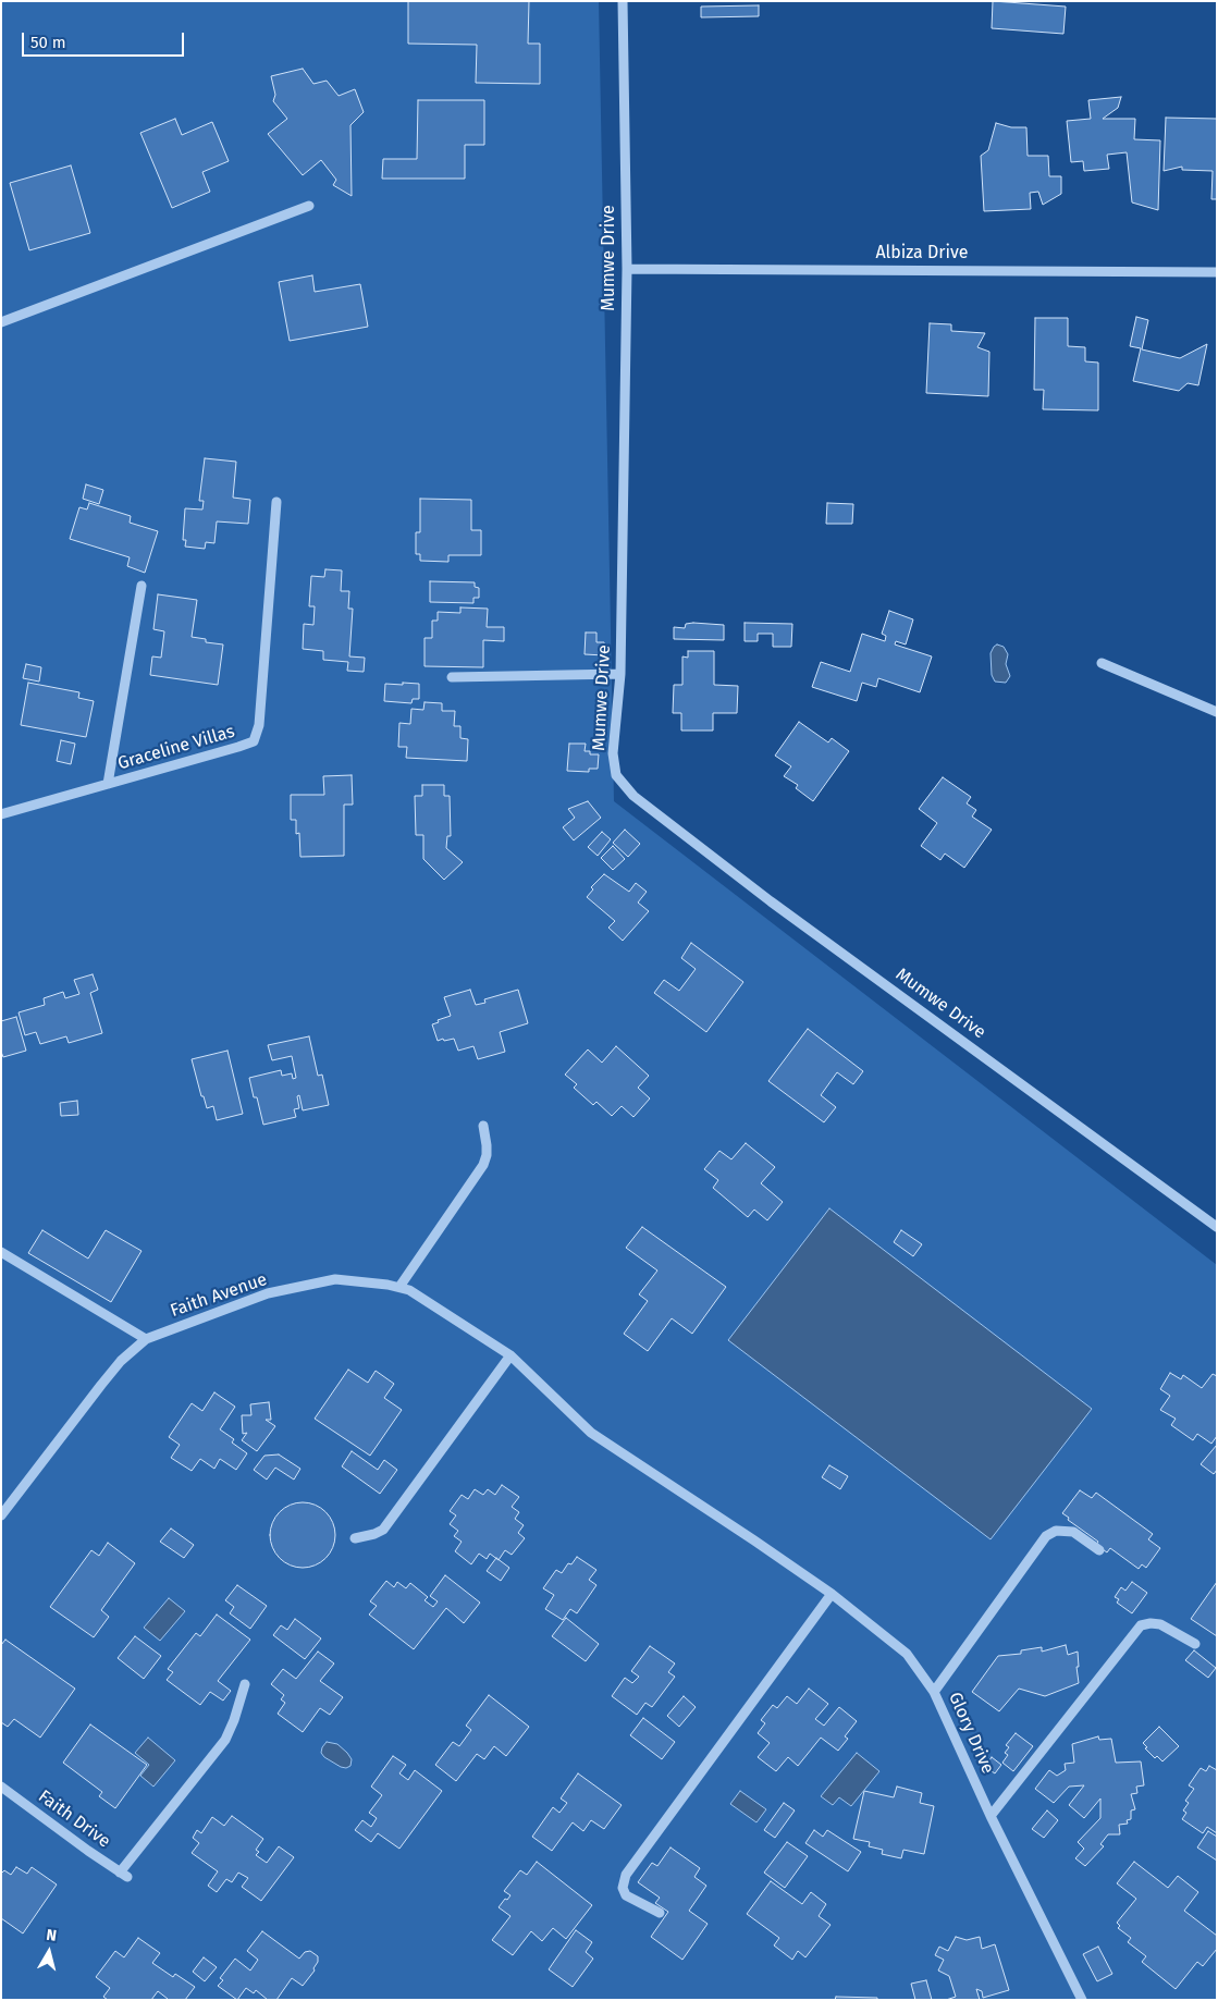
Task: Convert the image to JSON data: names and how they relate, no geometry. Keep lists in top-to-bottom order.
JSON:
{
  "streets": {
    "street": [
      "Albiza Drive",
      "Mumwe Drive",
      "Graceline Villas",
      "Faith Avenue",
      "Glory Drive",
      "Faith Drive"
    ]
  },
  "crossings": [
    ["Albiza Drive", "Mumwe Drive"],
    ["Faith Avenue", "Glory Drive"]
  ],
  "scale_bar": "50 m",
  "north": "top"
}
